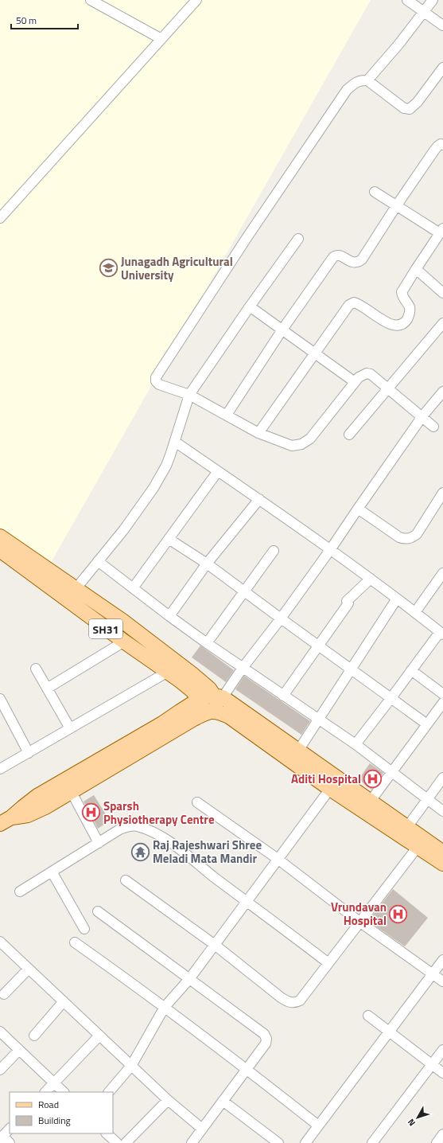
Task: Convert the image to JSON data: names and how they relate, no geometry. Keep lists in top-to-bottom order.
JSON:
{
  "streets": {
    "main road": ["SH31"]
  },
  "places": {
    "school or university": ["Junagadh Agricultural University"],
    "hospital": ["Aditi Hospital", "Sparsh Physiotherapy Centre", "Vrundavan Hospital"],
    "temple": ["Raj Rajeshwari Shree Meladi Mata Mandir"]
  },
  "legend": ["Road", "Building"],
  "scale_bar": "50 m",
  "north": "bottom left"
}
